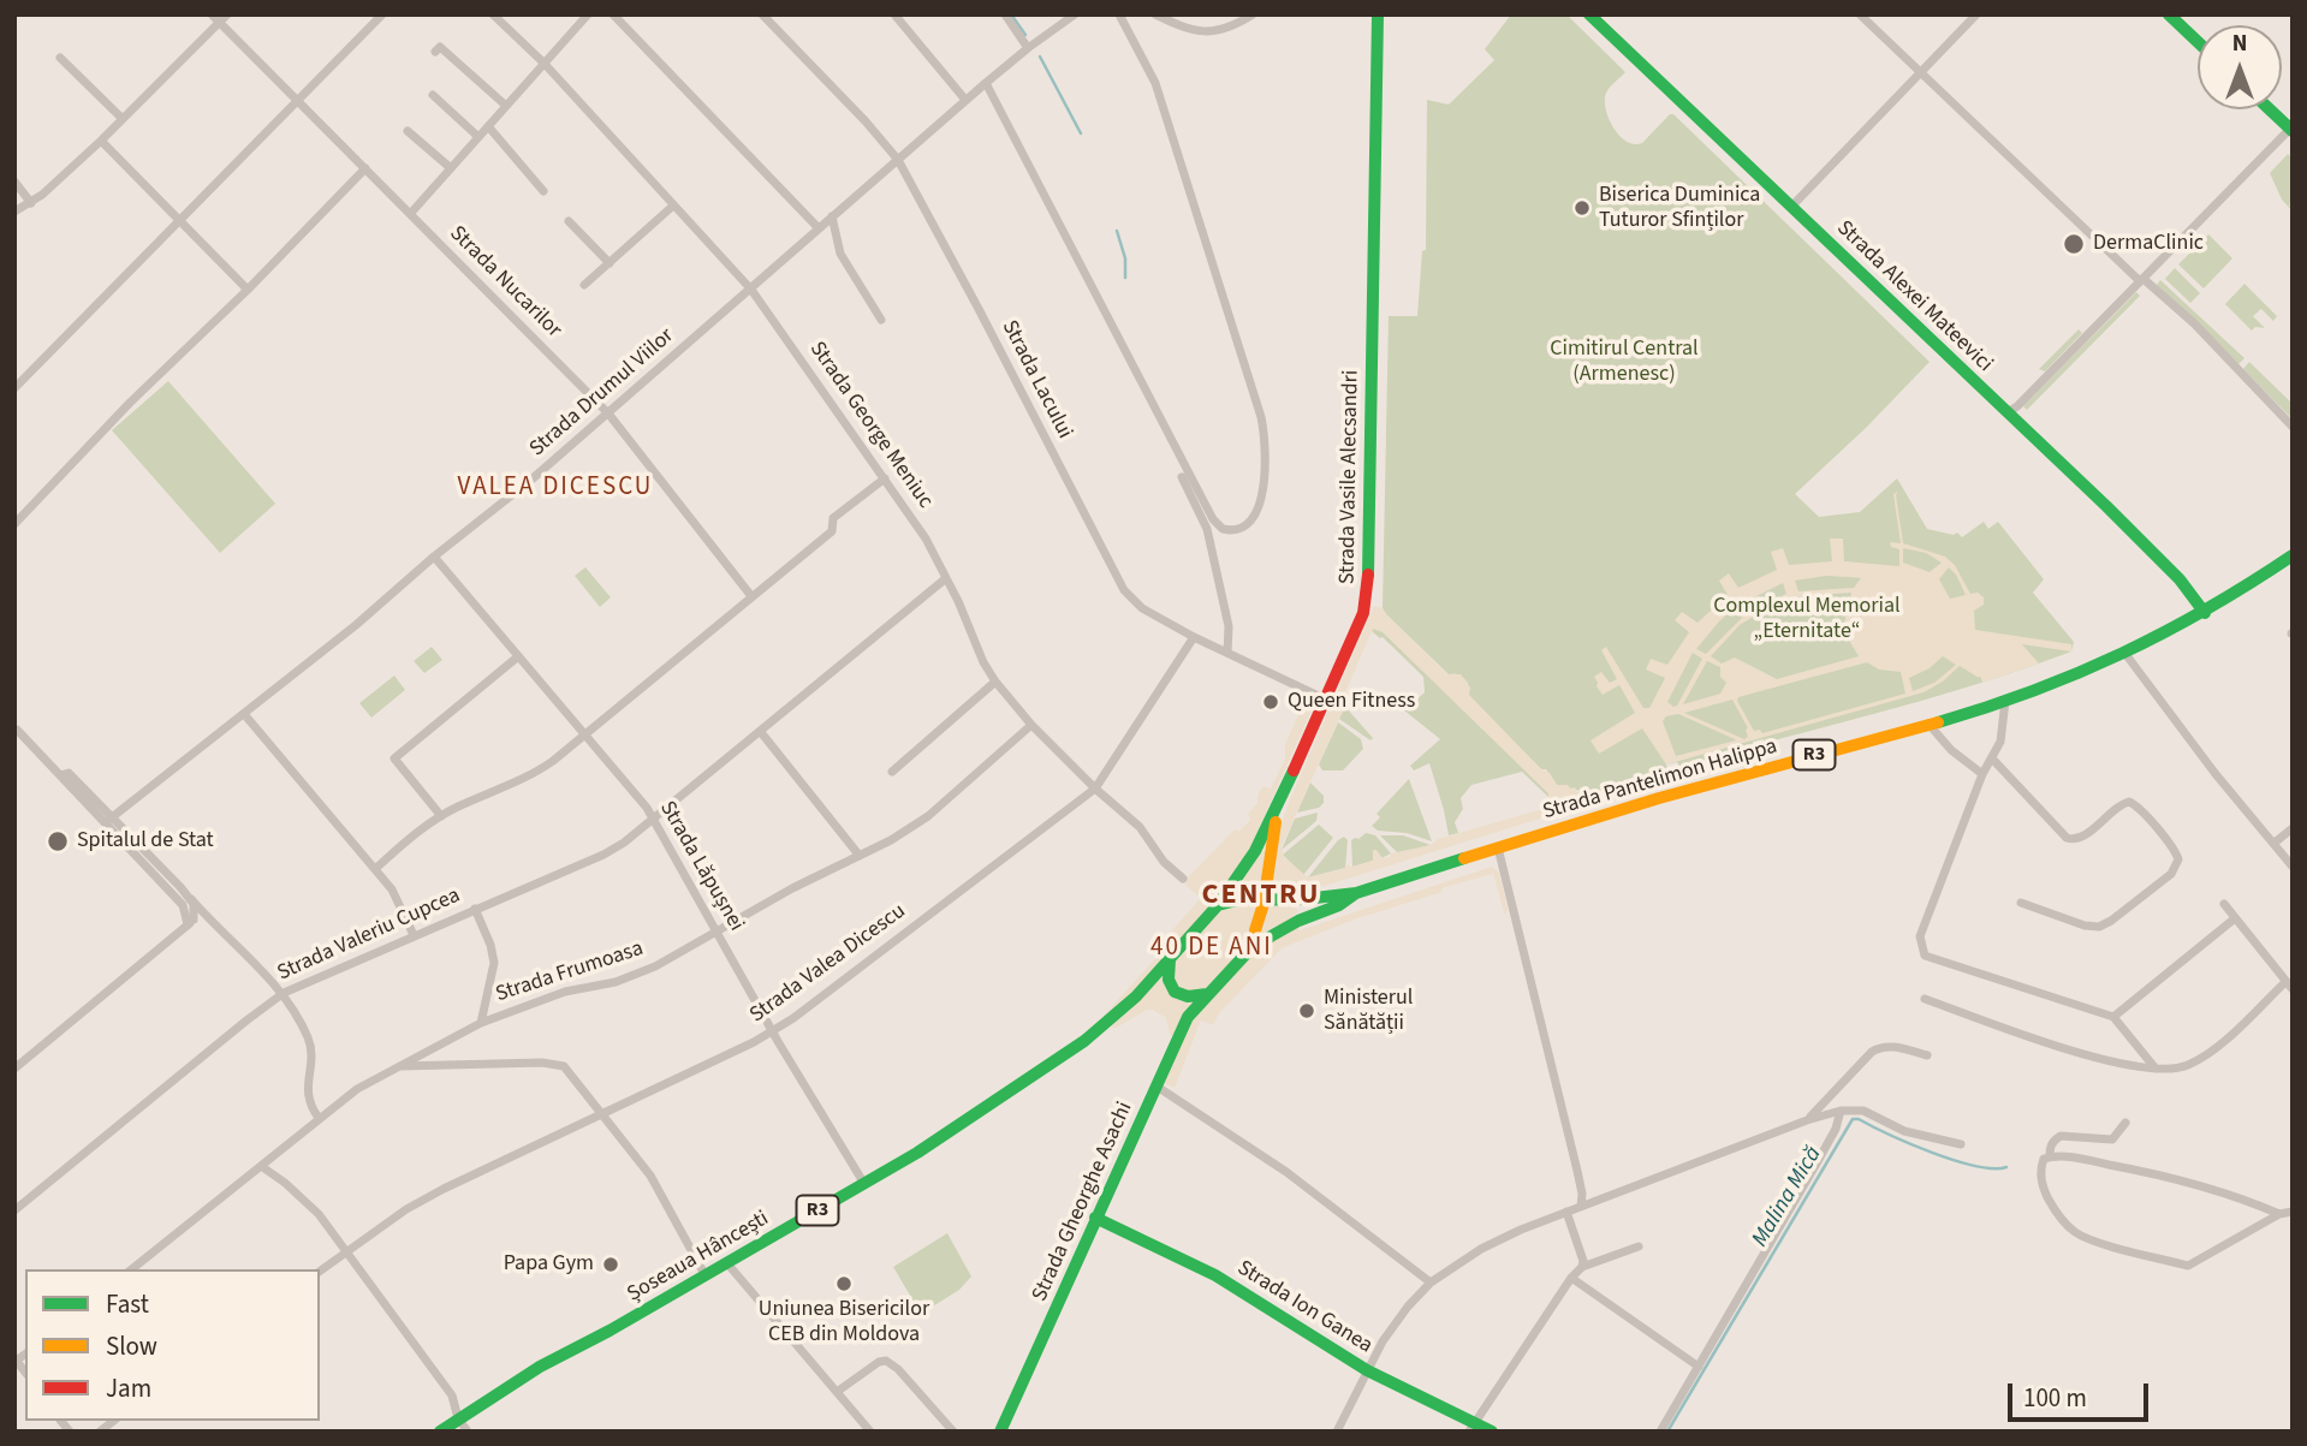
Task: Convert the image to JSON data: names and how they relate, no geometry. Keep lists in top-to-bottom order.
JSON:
{
  "streets": {
    "main road": [
      "Strada Alexei Mateevici",
      "Strada Vasile Alecsandri",
      "R3",
      "Strada Pantelimon Halippa",
      "Strada Gheorghe Asachi",
      "Șoseaua Hâncești",
      "Strada Ion Ganea"
    ],
    "street": [
      "Strada Nucarilor",
      "Strada Lacului",
      "Strada Drumul Viilor",
      "Strada George Meniuc",
      "Strada Lăpușnei",
      "Strada Valeriu Cupcea",
      "Strada Valea Dicescu",
      "Strada Frumoasa"
    ]
  },
  "crossings": [
    ["Strada Nucarilor", "Strada Drumul Viilor"],
    ["Strada Alexei Mateevici", "Strada Pantelimon Halippa"],
    ["Strada Lacului", "Strada Drumul Viilor"],
    ["Strada Lacului", "Strada Vasile Alecsandri"],
    ["Strada Lacului", "Strada Valea Dicescu"],
    ["Strada Drumul Viilor", "Strada George Meniuc"],
    ["Strada Drumul Viilor", "Strada Lăpușnei"],
    ["Strada George Meniuc", "Strada Valeriu Cupcea"],
    ["Strada George Meniuc", "Strada Valea Dicescu"],
    ["Strada George Meniuc", "Strada Frumoasa"],
    ["Strada Vasile Alecsandri", "R3"],
    ["R3", "Strada Pantelimon Halippa"],
    ["R3", "Strada Gheorghe Asachi"],
    ["R3", "Șoseaua Hâncești"],
    ["Strada Lăpușnei", "Strada Valeriu Cupcea"],
    ["Strada Lăpușnei", "Strada Valea Dicescu"],
    ["Strada Lăpușnei", "Strada Frumoasa"],
    ["Strada Lăpușnei", "Șoseaua Hâncești"],
    ["Strada Gheorghe Asachi", "Strada Ion Ganea"]
  ],
  "districts": ["VALEA DICESCU", "CENTRU", "40 DE ANI"],
  "water": ["Malina Mică"],
  "parks": ["Cimitirul Central (Armenesc)", "Complexul Memorial „Eternitate“"],
  "places": [
    "Biserica Duminica Tuturor Sfinților",
    "DermaClinic",
    "Queen Fitness",
    "Spitalul de Stat",
    "Ministerul Sănătății",
    "Papa Gym",
    "Uniunea Bisericilor CEB din Moldova"
  ],
  "legend": ["Fast", "Slow", "Jam"],
  "scale_bar": "100 m",
  "north": "top"
}
